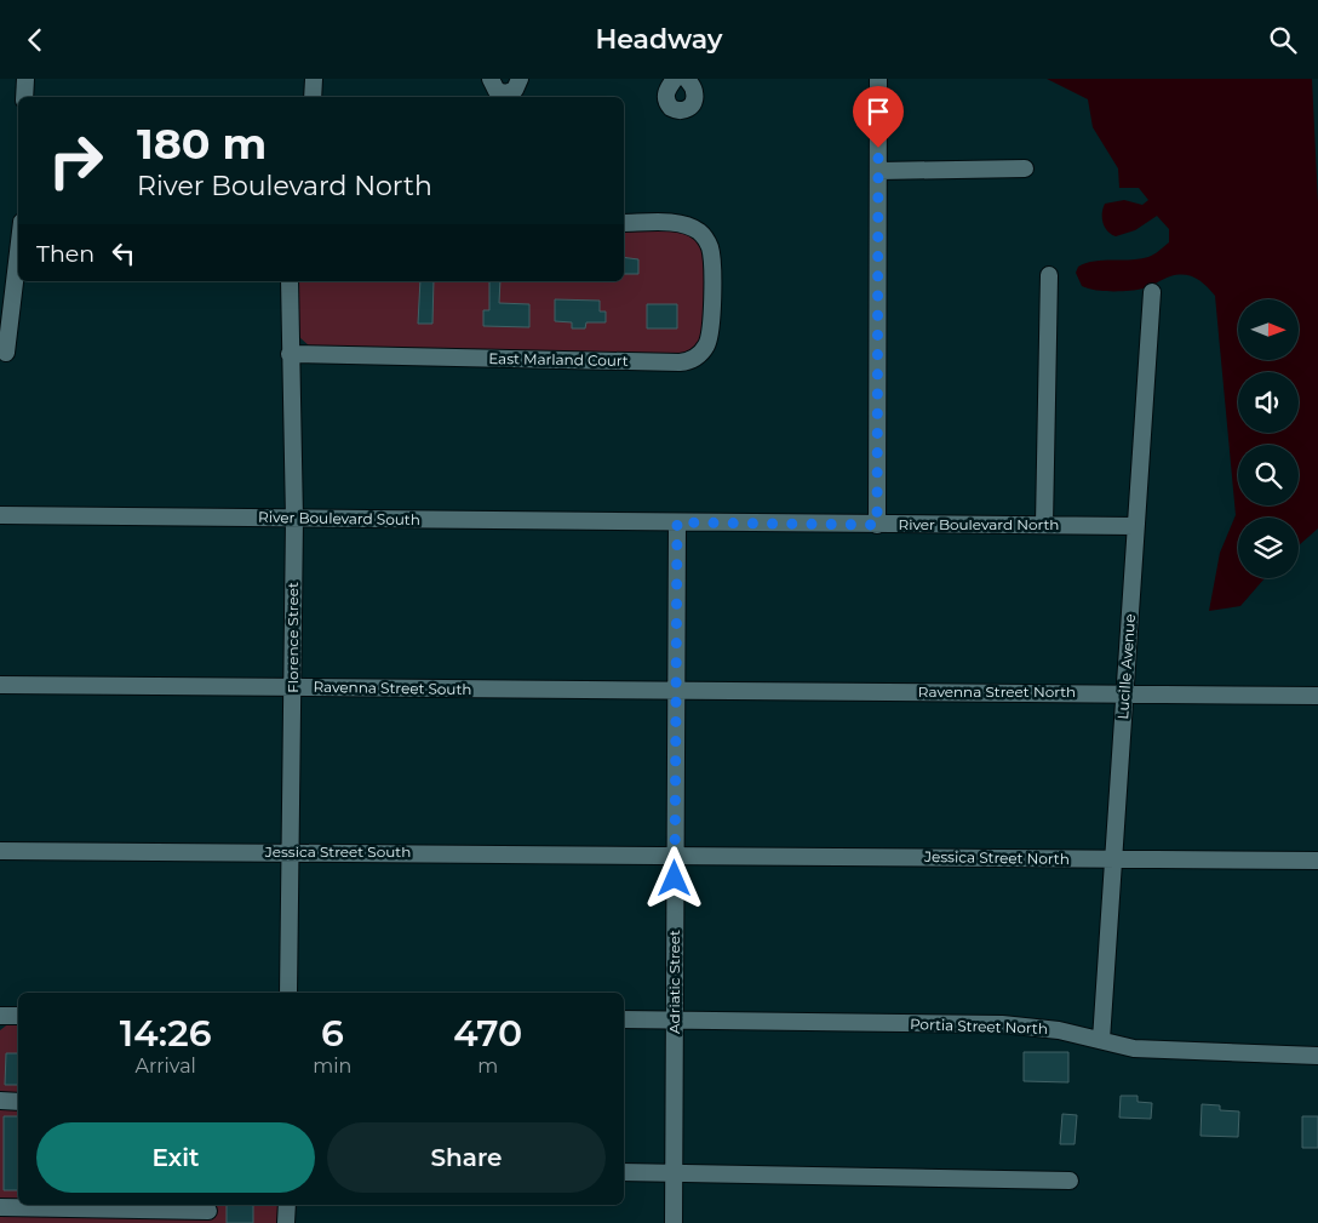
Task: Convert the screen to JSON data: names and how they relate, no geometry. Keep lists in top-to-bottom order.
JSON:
{
  "streets": {
    "street": [
      "East Marland Court",
      "River Boulevard South",
      "River Boulevard North",
      "Florence Street",
      "Lucille Avenue",
      "Ravenna Street South",
      "Ravenna Street North",
      "Jessica Street South",
      "Jessica Street North",
      "Adriatic Street",
      "Portia Street North"
    ]
  },
  "crossings": [
    ["East Marland Court", "Florence Street"],
    ["River Boulevard South", "River Boulevard North"],
    ["River Boulevard South", "Florence Street"],
    ["River Boulevard South", "Adriatic Street"],
    ["River Boulevard North", "Lucille Avenue"],
    ["River Boulevard North", "Adriatic Street"],
    ["Florence Street", "Ravenna Street South"],
    ["Florence Street", "Jessica Street South"],
    ["Lucille Avenue", "Ravenna Street North"],
    ["Lucille Avenue", "Jessica Street North"],
    ["Lucille Avenue", "Portia Street North"],
    ["Ravenna Street South", "Ravenna Street North"],
    ["Ravenna Street South", "Adriatic Street"],
    ["Ravenna Street North", "Adriatic Street"],
    ["Jessica Street South", "Jessica Street North"],
    ["Jessica Street South", "Adriatic Street"],
    ["Jessica Street North", "Adriatic Street"],
    ["Adriatic Street", "Portia Street North"]
  ],
  "north": "right",
  "page": {
    "header": "Headway",
    "turn": ["180 m", "River Boulevard North"],
    "then": "Then",
    "eta": [
      "14:26",
      "Arrival",
      "6",
      "min",
      "470",
      "m"
    ],
    "buttons": ["Exit", "Share"]
  }
}
